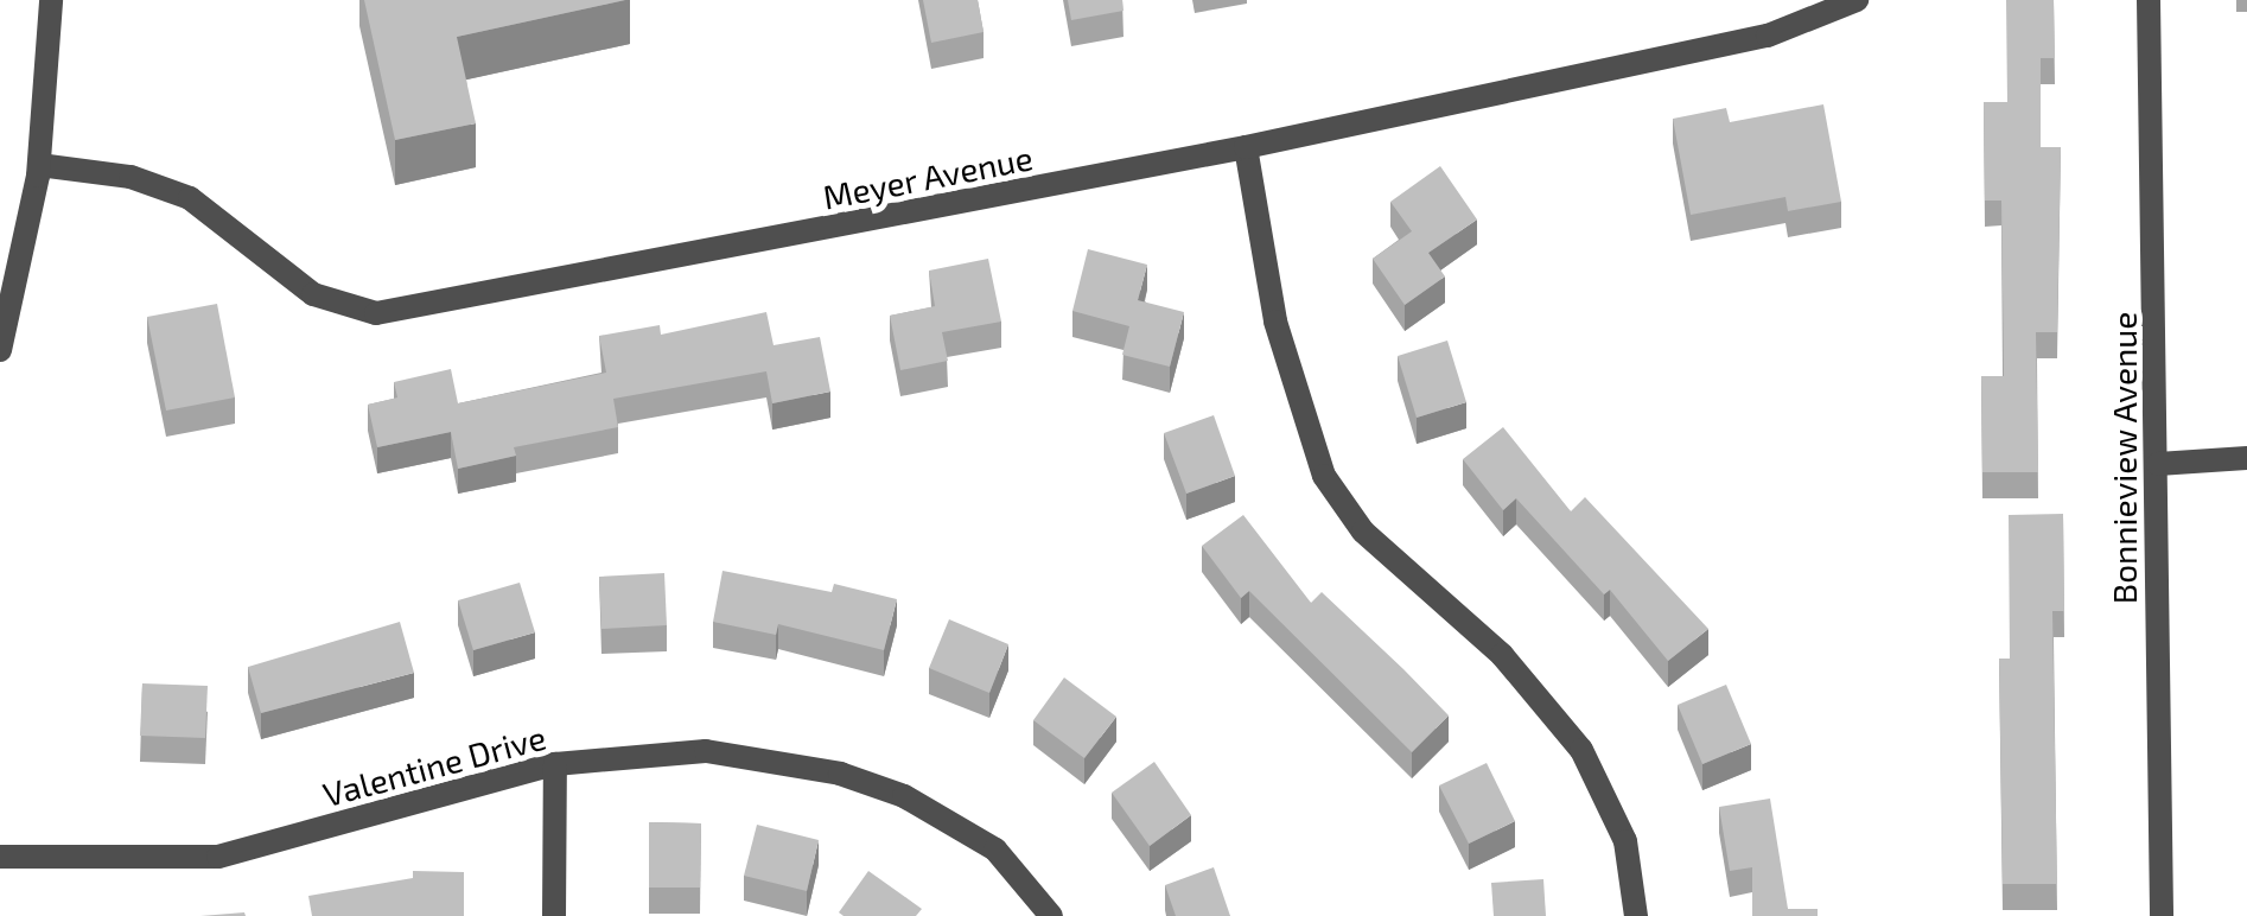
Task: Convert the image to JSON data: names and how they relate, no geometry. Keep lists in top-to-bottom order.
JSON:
{
  "streets": {
    "street": ["Meyer Avenue", "Bonnieview Avenue", "Valentine Drive"]
  }
}
